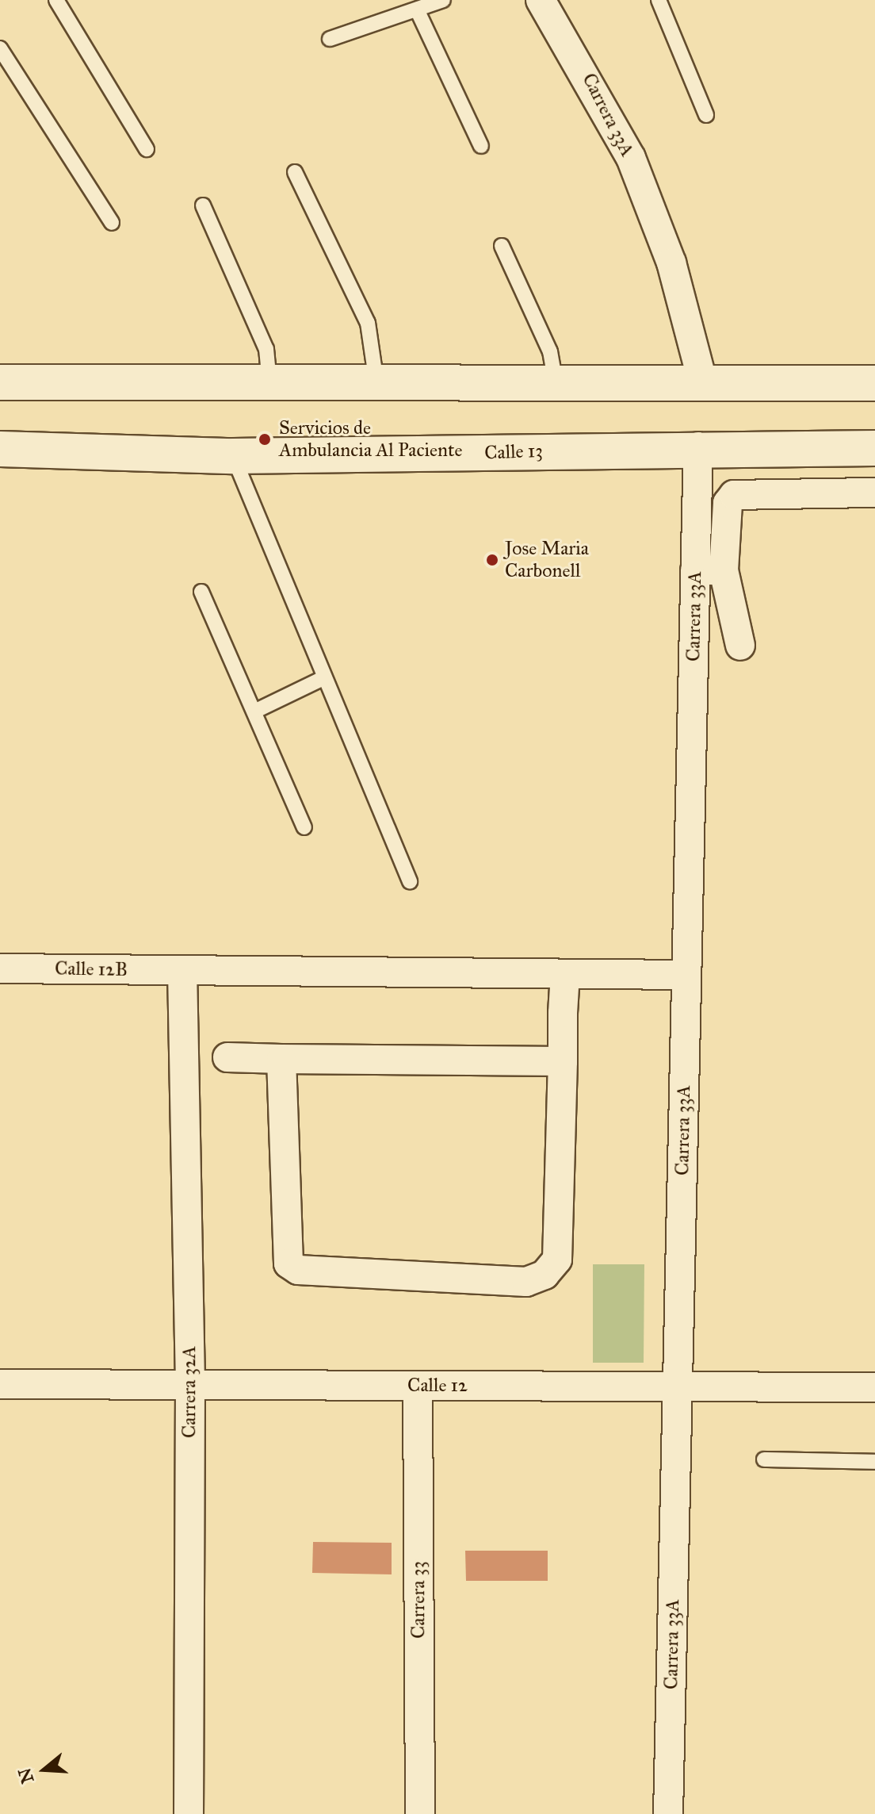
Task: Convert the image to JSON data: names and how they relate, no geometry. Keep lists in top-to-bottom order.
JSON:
{
  "streets": {
    "main road": ["Calle 13"],
    "street": [
      "Carrera 33A",
      "Calle 12B",
      "Calle 12",
      "Carrera 32A",
      "Carrera 33"
    ]
  },
  "crossings": [
    ["Carrera 33A", "Calle 13"],
    ["Carrera 33A", "Calle 12B"],
    ["Carrera 33A", "Calle 12"],
    ["Calle 12B", "Carrera 32A"],
    ["Calle 12", "Carrera 32A"],
    ["Calle 12", "Carrera 33"]
  ],
  "places": ["Servicios de Ambulancia Al Paciente", "Jose Maria Carbonell"],
  "north": "left"
}
